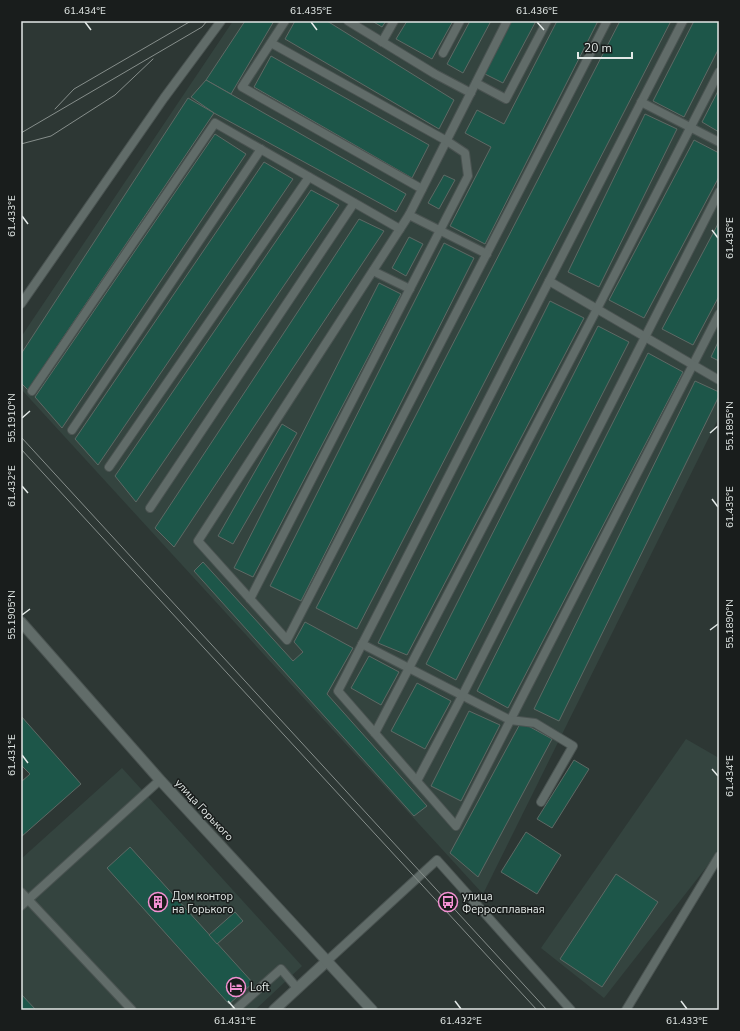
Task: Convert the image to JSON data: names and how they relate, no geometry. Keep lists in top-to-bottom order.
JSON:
{
  "streets": {
    "street": ["улица Горького"]
  },
  "places": {
    "building": ["Дом контор на Горького"],
    "bus stop": ["улица Ферросплавная"],
    "hotel": ["Loft"]
  },
  "scale_bar": "20 m",
  "coordinates": [
    "61.434°E",
    "61.435°E",
    "61.436°E",
    "61.433°E",
    "55.1910°N",
    "55.1895°N",
    "61.432°E",
    "55.1905°N",
    "55.1890°N",
    "61.431°E"
  ]
}
